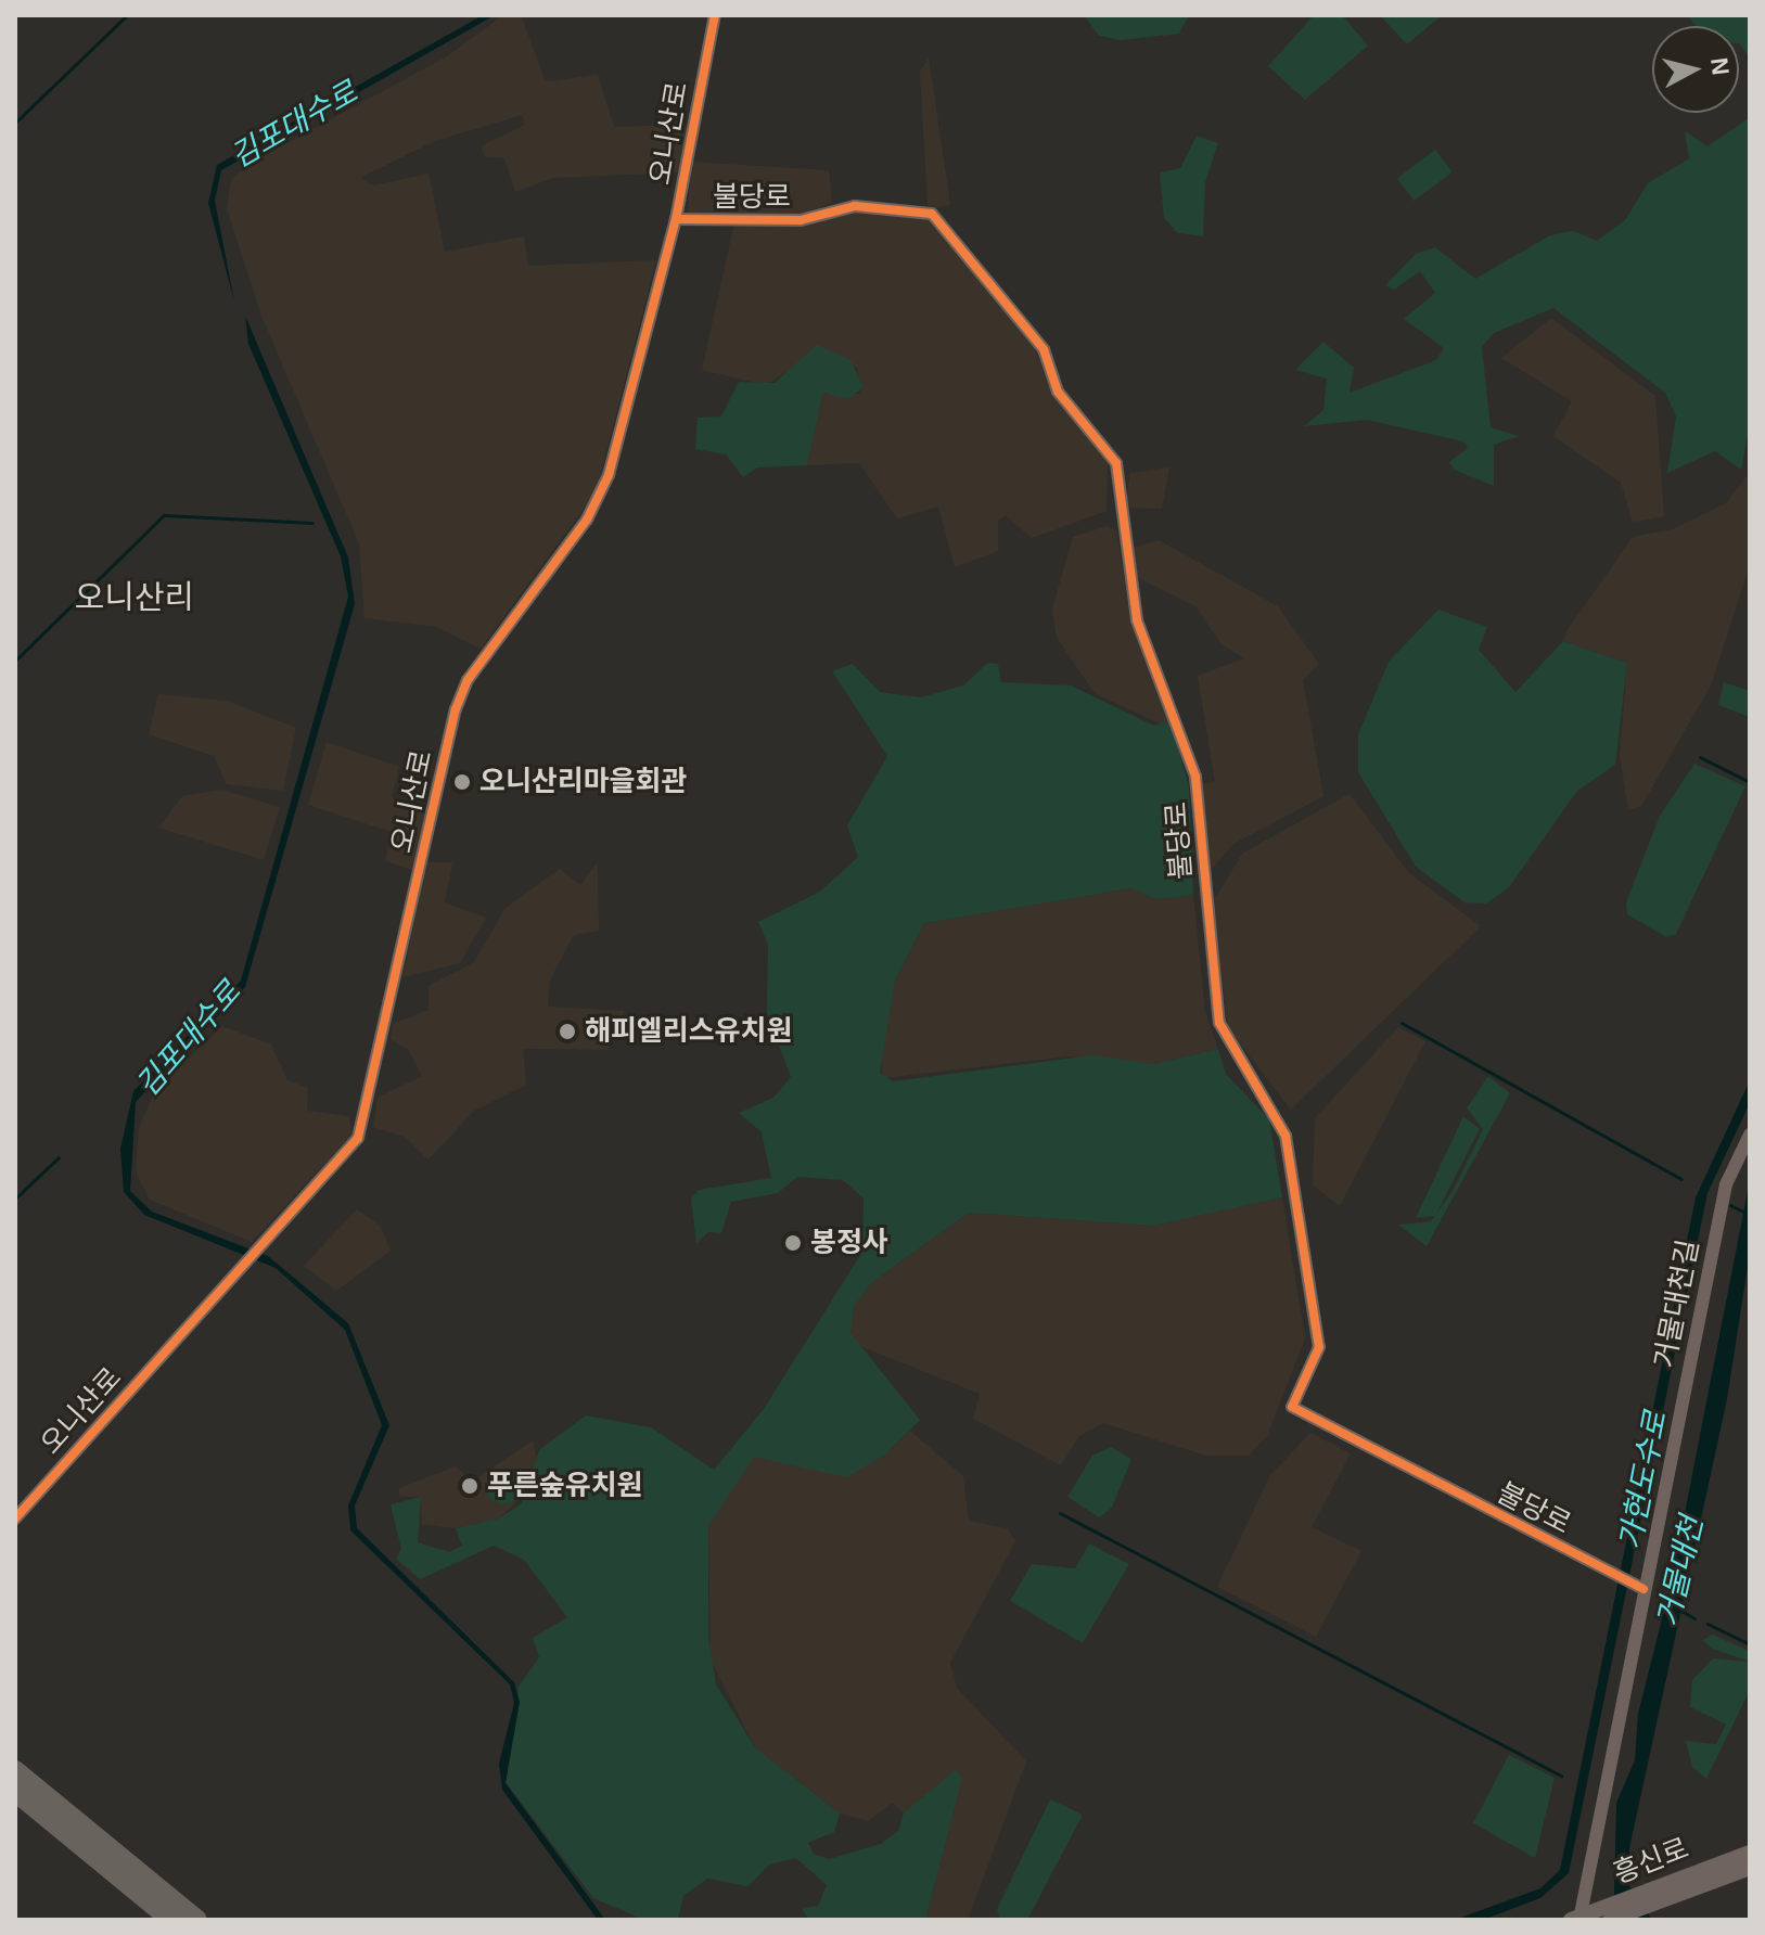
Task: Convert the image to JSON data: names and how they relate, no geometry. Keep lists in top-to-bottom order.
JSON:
{
  "streets": {
    "main road": ["흥신로"],
    "street": ["오니산로", "불당로", "거물대천길"]
  },
  "crossings": [
    ["오니산로", "불당로"],
    ["불당로", "거물대천길"]
  ],
  "districts": ["오니산리"],
  "water": ["김포대수로", "가현도수로", "거물대천"],
  "places": [
    "오니산리마을회관",
    "해피엘리스유치원",
    "봉정사",
    "푸른숲유치원"
  ],
  "north": "right"
}
